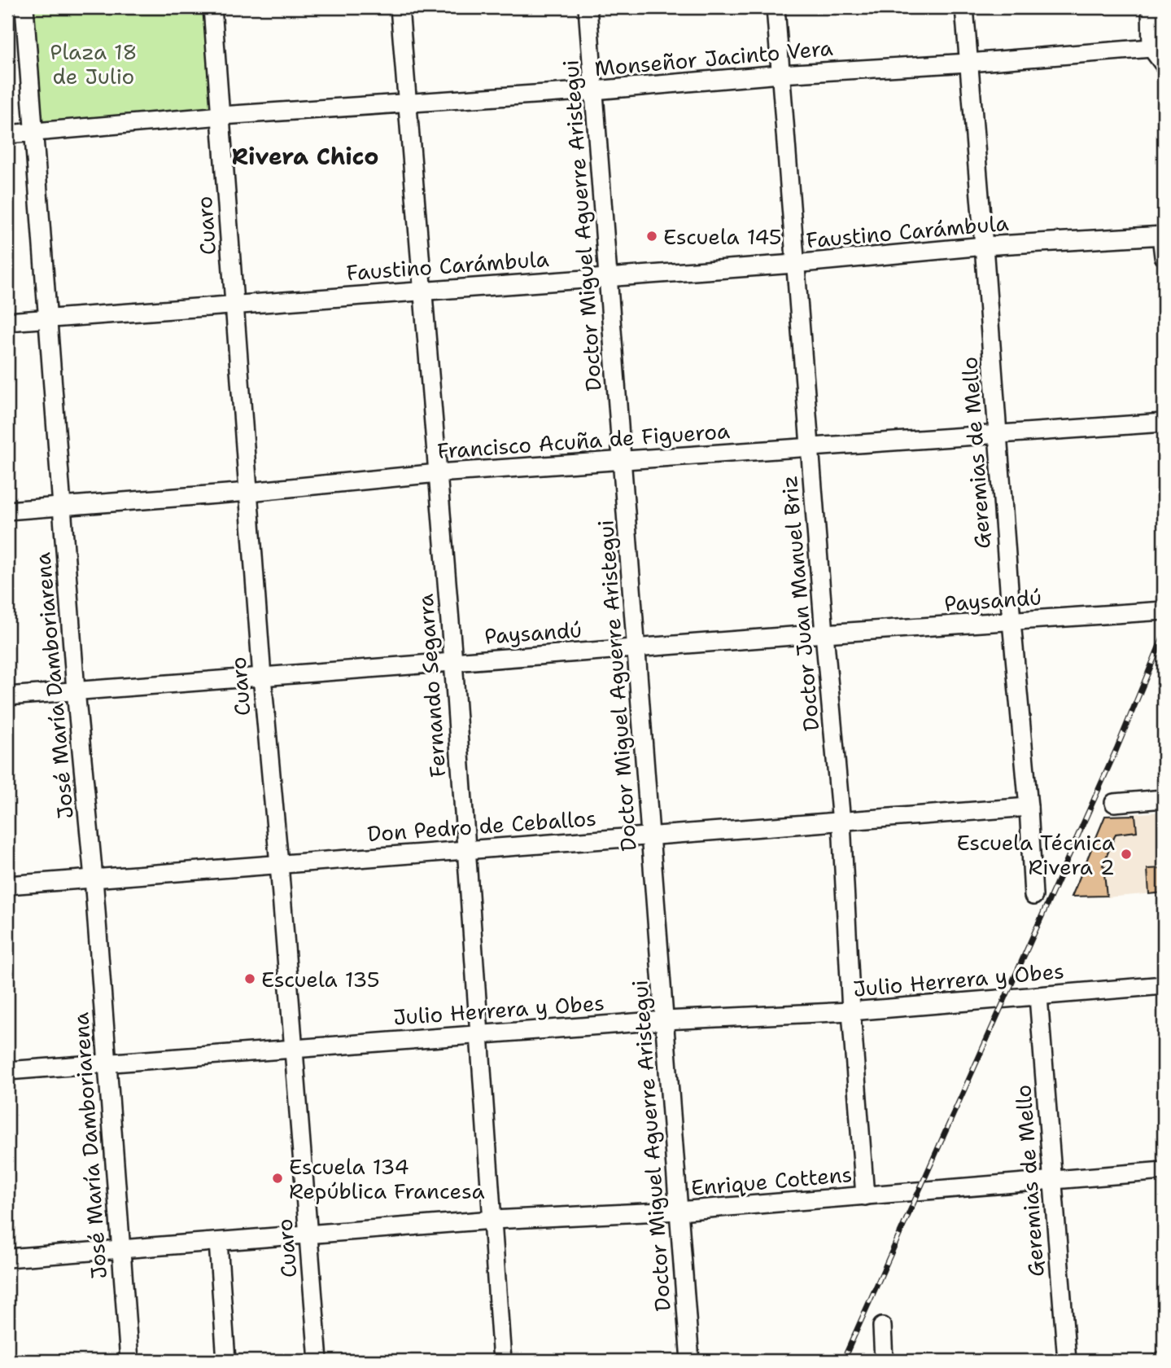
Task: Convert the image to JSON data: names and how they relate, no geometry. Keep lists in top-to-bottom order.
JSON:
{
  "streets": {
    "street": [
      "Monseñor Jacinto Vera",
      "Cuaro",
      "Doctor Miguel Aguerre Aristegui",
      "Faustino Carámbula",
      "Francisco Acuña de Figueroa",
      "Geremias de Mello",
      "Paysandú",
      "Doctor Juan Manuel Briz",
      "José María Damboriarena",
      "Fernando Segarra",
      "Don Pedro de Ceballos",
      "Julio Herrera y Obes",
      "Enrique Cottens"
    ]
  },
  "crossings": [
    ["Monseñor Jacinto Vera", "Cuaro"],
    ["Monseñor Jacinto Vera", "Doctor Miguel Aguerre Aristegui"],
    ["Monseñor Jacinto Vera", "Geremias de Mello"],
    ["Monseñor Jacinto Vera", "Doctor Juan Manuel Briz"],
    ["Monseñor Jacinto Vera", "José María Damboriarena"],
    ["Monseñor Jacinto Vera", "Fernando Segarra"],
    ["Cuaro", "Faustino Carámbula"],
    ["Cuaro", "Francisco Acuña de Figueroa"],
    ["Cuaro", "Paysandú"],
    ["Cuaro", "Don Pedro de Ceballos"],
    ["Cuaro", "Julio Herrera y Obes"],
    ["Cuaro", "Enrique Cottens"],
    ["Doctor Miguel Aguerre Aristegui", "Faustino Carámbula"],
    ["Doctor Miguel Aguerre Aristegui", "Francisco Acuña de Figueroa"],
    ["Doctor Miguel Aguerre Aristegui", "Paysandú"],
    ["Doctor Miguel Aguerre Aristegui", "Don Pedro de Ceballos"],
    ["Doctor Miguel Aguerre Aristegui", "Julio Herrera y Obes"],
    ["Doctor Miguel Aguerre Aristegui", "Enrique Cottens"],
    ["Faustino Carámbula", "Geremias de Mello"],
    ["Faustino Carámbula", "Doctor Juan Manuel Briz"],
    ["Faustino Carámbula", "José María Damboriarena"],
    ["Faustino Carámbula", "Fernando Segarra"],
    ["Francisco Acuña de Figueroa", "Geremias de Mello"],
    ["Francisco Acuña de Figueroa", "Doctor Juan Manuel Briz"],
    ["Francisco Acuña de Figueroa", "José María Damboriarena"],
    ["Francisco Acuña de Figueroa", "Fernando Segarra"],
    ["Geremias de Mello", "Paysandú"],
    ["Geremias de Mello", "Don Pedro de Ceballos"],
    ["Geremias de Mello", "Julio Herrera y Obes"],
    ["Geremias de Mello", "Enrique Cottens"],
    ["Paysandú", "Doctor Juan Manuel Briz"],
    ["Paysandú", "José María Damboriarena"],
    ["Paysandú", "Fernando Segarra"],
    ["Doctor Juan Manuel Briz", "Don Pedro de Ceballos"],
    ["Doctor Juan Manuel Briz", "Julio Herrera y Obes"],
    ["Doctor Juan Manuel Briz", "Enrique Cottens"],
    ["José María Damboriarena", "Don Pedro de Ceballos"],
    ["José María Damboriarena", "Julio Herrera y Obes"],
    ["José María Damboriarena", "Enrique Cottens"],
    ["Fernando Segarra", "Don Pedro de Ceballos"],
    ["Fernando Segarra", "Julio Herrera y Obes"],
    ["Fernando Segarra", "Enrique Cottens"]
  ],
  "districts": ["Rivera Chico"],
  "parks": ["Plaza 18 de Julio"],
  "places": [
    "Escuela 145",
    "Escuela Técnica Rivera 2",
    "Escuela 135",
    "Escuela 134 República Francesa"
  ]
}
